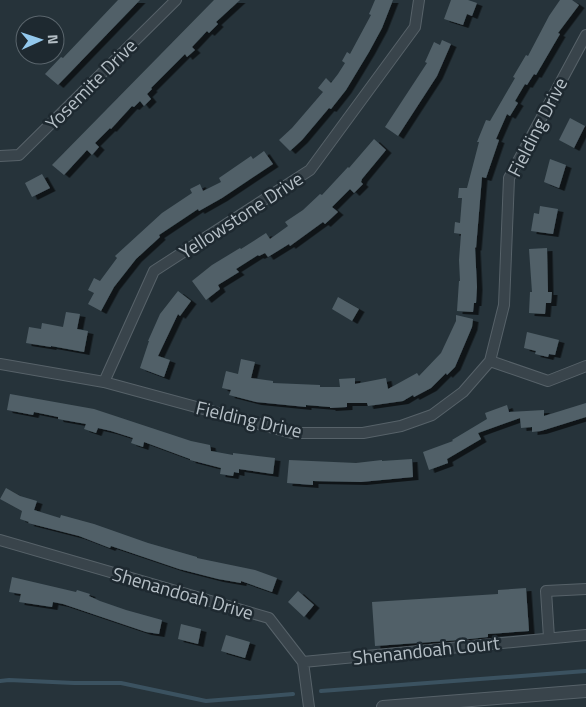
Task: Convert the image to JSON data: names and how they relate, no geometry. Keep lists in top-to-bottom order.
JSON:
{
  "streets": {
    "street": [
      "Yosemite Drive",
      "Fielding Drive",
      "Yellowstone Drive",
      "Shenandoah Drive",
      "Shenandoah Court"
    ]
  },
  "crossings": [
    ["Fielding Drive", "Yellowstone Drive"],
    ["Shenandoah Drive", "Shenandoah Court"]
  ],
  "north": "right"
}
